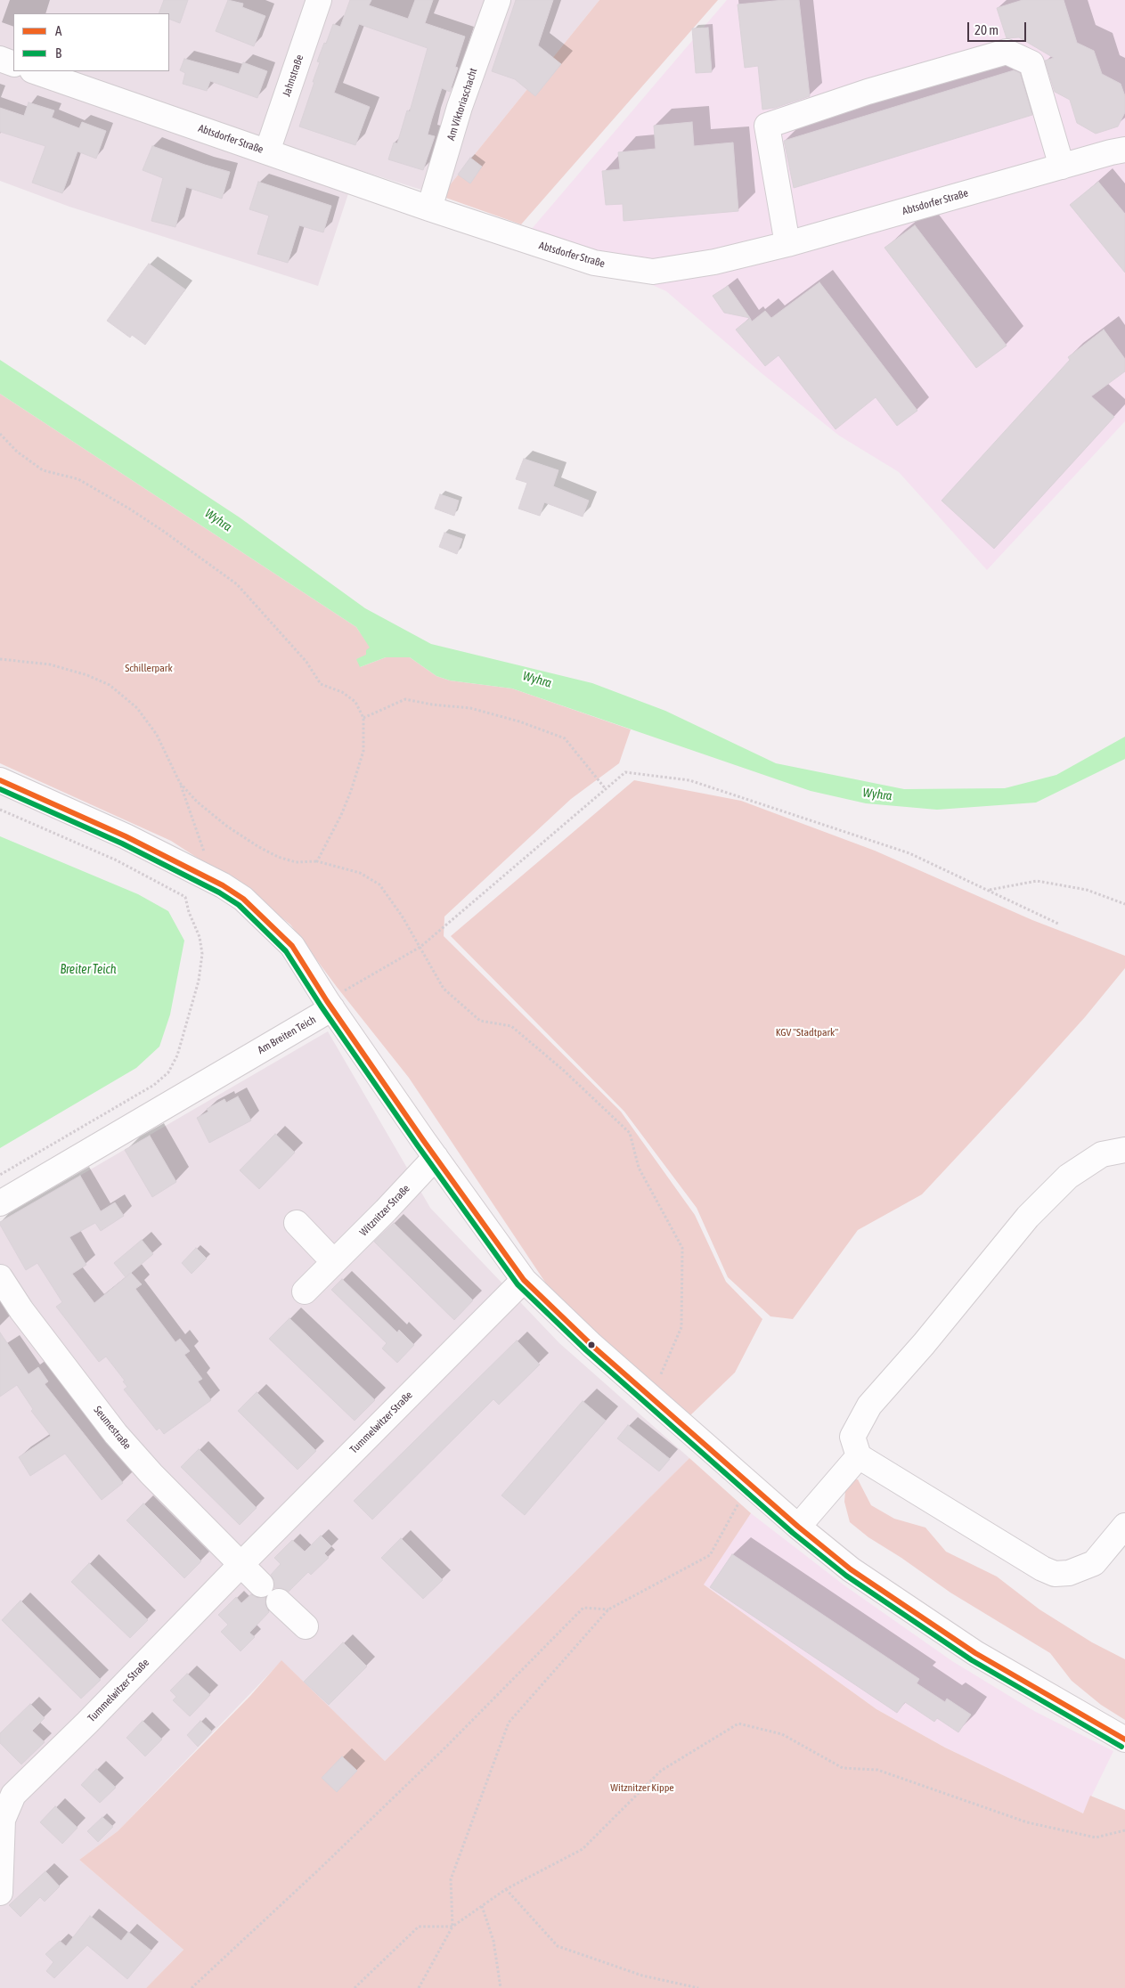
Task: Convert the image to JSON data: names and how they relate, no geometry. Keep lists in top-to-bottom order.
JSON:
{
  "streets": {
    "street": [
      "Jahnstraße",
      "Am Viktoriaschacht",
      "Abtsdorfer Straße",
      "Am Breiten Teich",
      "Witznitzer Straße",
      "Tummelwitzer Straße",
      "Seumestraße"
    ]
  },
  "crossings": [
    ["Jahnstraße", "Abtsdorfer Straße"],
    ["Am Viktoriaschacht", "Abtsdorfer Straße"],
    ["Tummelwitzer Straße", "Seumestraße"]
  ],
  "water": ["Wyhra", "Breiter Teich"],
  "parks": ["Schillerpark", "KGV \"Stadtpark\"", "Witznitzer Kippe"],
  "lines": ["transit line A", "transit line B"],
  "legend": ["A", "B"],
  "scale_bar": "20 m"
}
